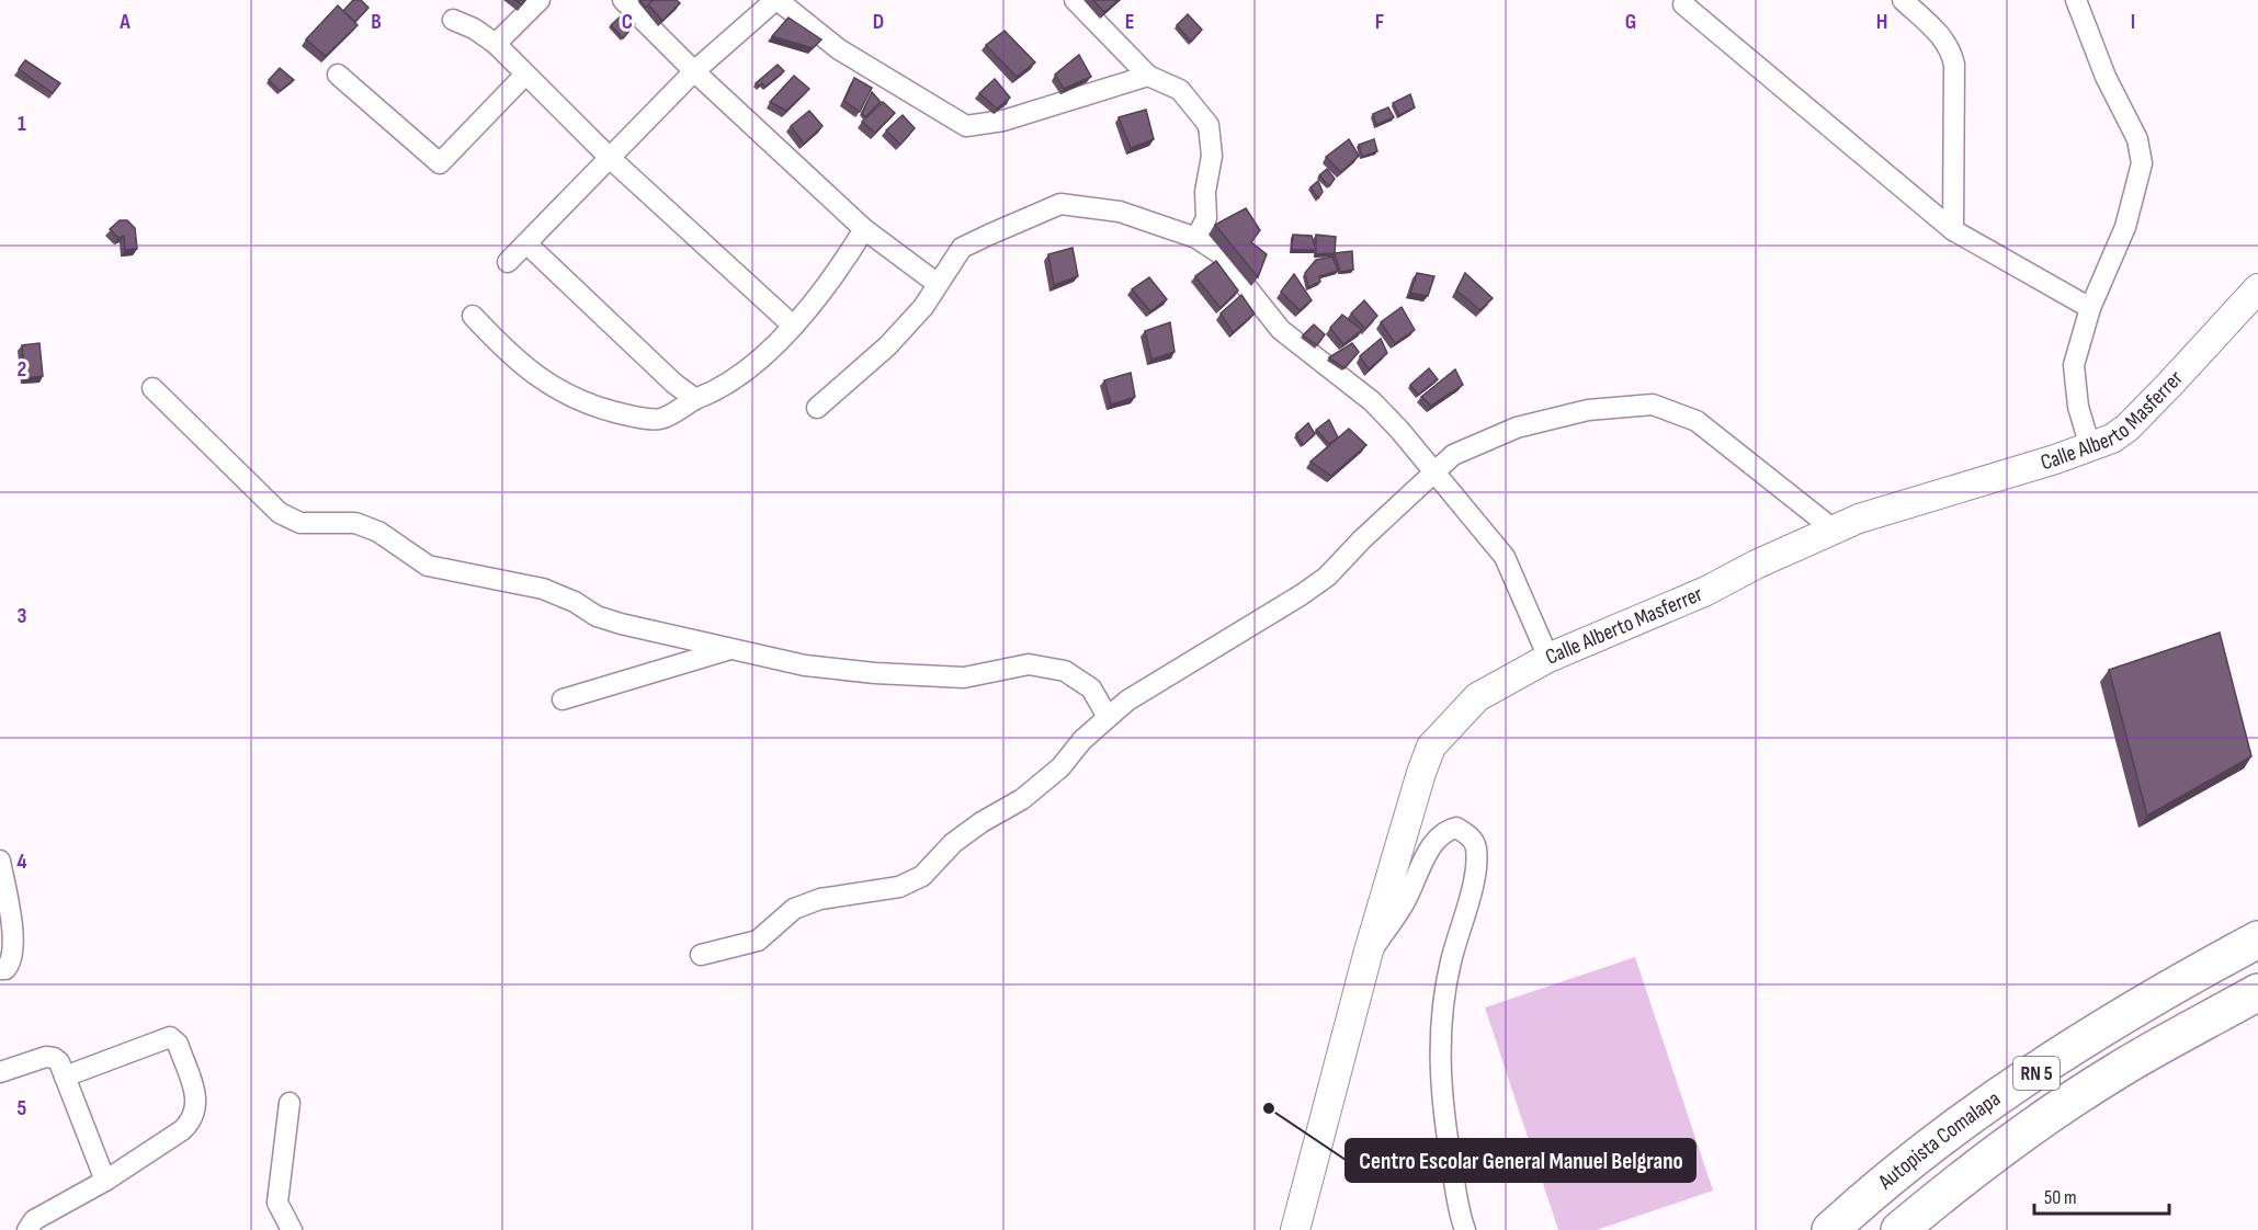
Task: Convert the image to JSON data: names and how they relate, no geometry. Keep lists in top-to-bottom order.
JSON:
{
  "streets": {
    "highway": ["RN 5", "Autopista Comalapa"],
    "main road": ["Calle Alberto Masferrer"]
  },
  "places": ["Centro Escolar General Manuel Belgrano"],
  "scale_bar": "50 m",
  "grid": {
    "columns": [
      "A",
      "B",
      "C",
      "D",
      "E",
      "F",
      "G",
      "H",
      "I"
    ],
    "rows": [
      "1",
      "2",
      "3",
      "4",
      "5"
    ]
  }
}
